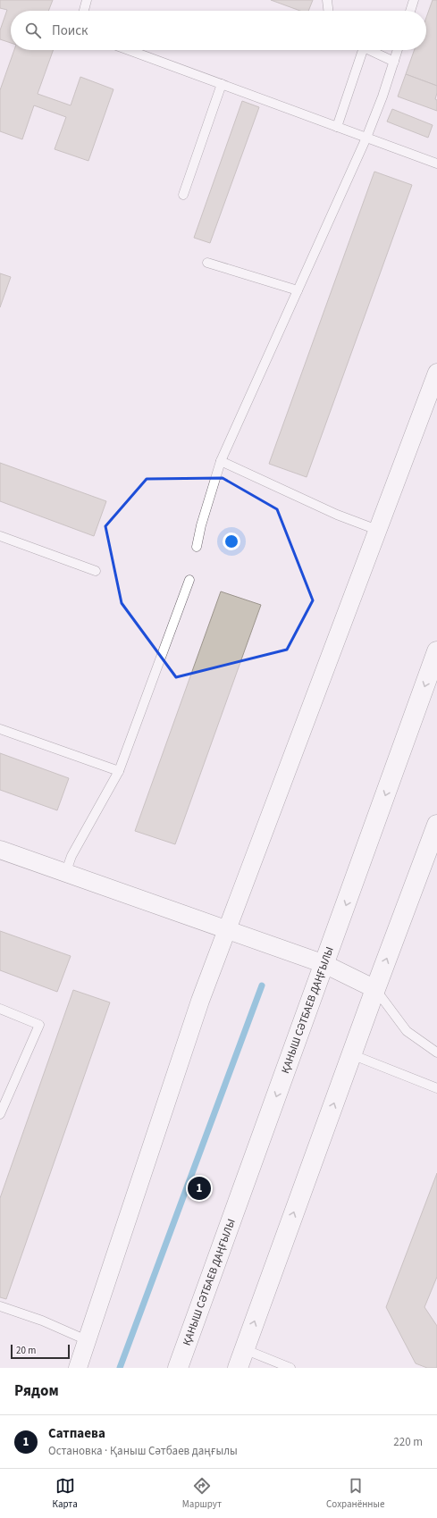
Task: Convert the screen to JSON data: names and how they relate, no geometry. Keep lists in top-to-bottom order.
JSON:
{
  "streets": {
    "main road": ["ҚАНЫШ СӘТБАЕВ ДАҢҒЫЛЫ"]
  },
  "scale_bar": "20 m",
  "page": {
    "search": "Поиск",
    "pins": "1",
    "scale": "20 m",
    "heading": "Рядом",
    "list": [
      {
        "mark": "1",
        "name": "Сатпаева",
        "note": "Остановка · Қаныш Сәтбаев даңғылы",
        "value": "220 m"
      }
    ],
    "nav": ["Карта", "Маршрут", "Сохранённые"]
  }
}
